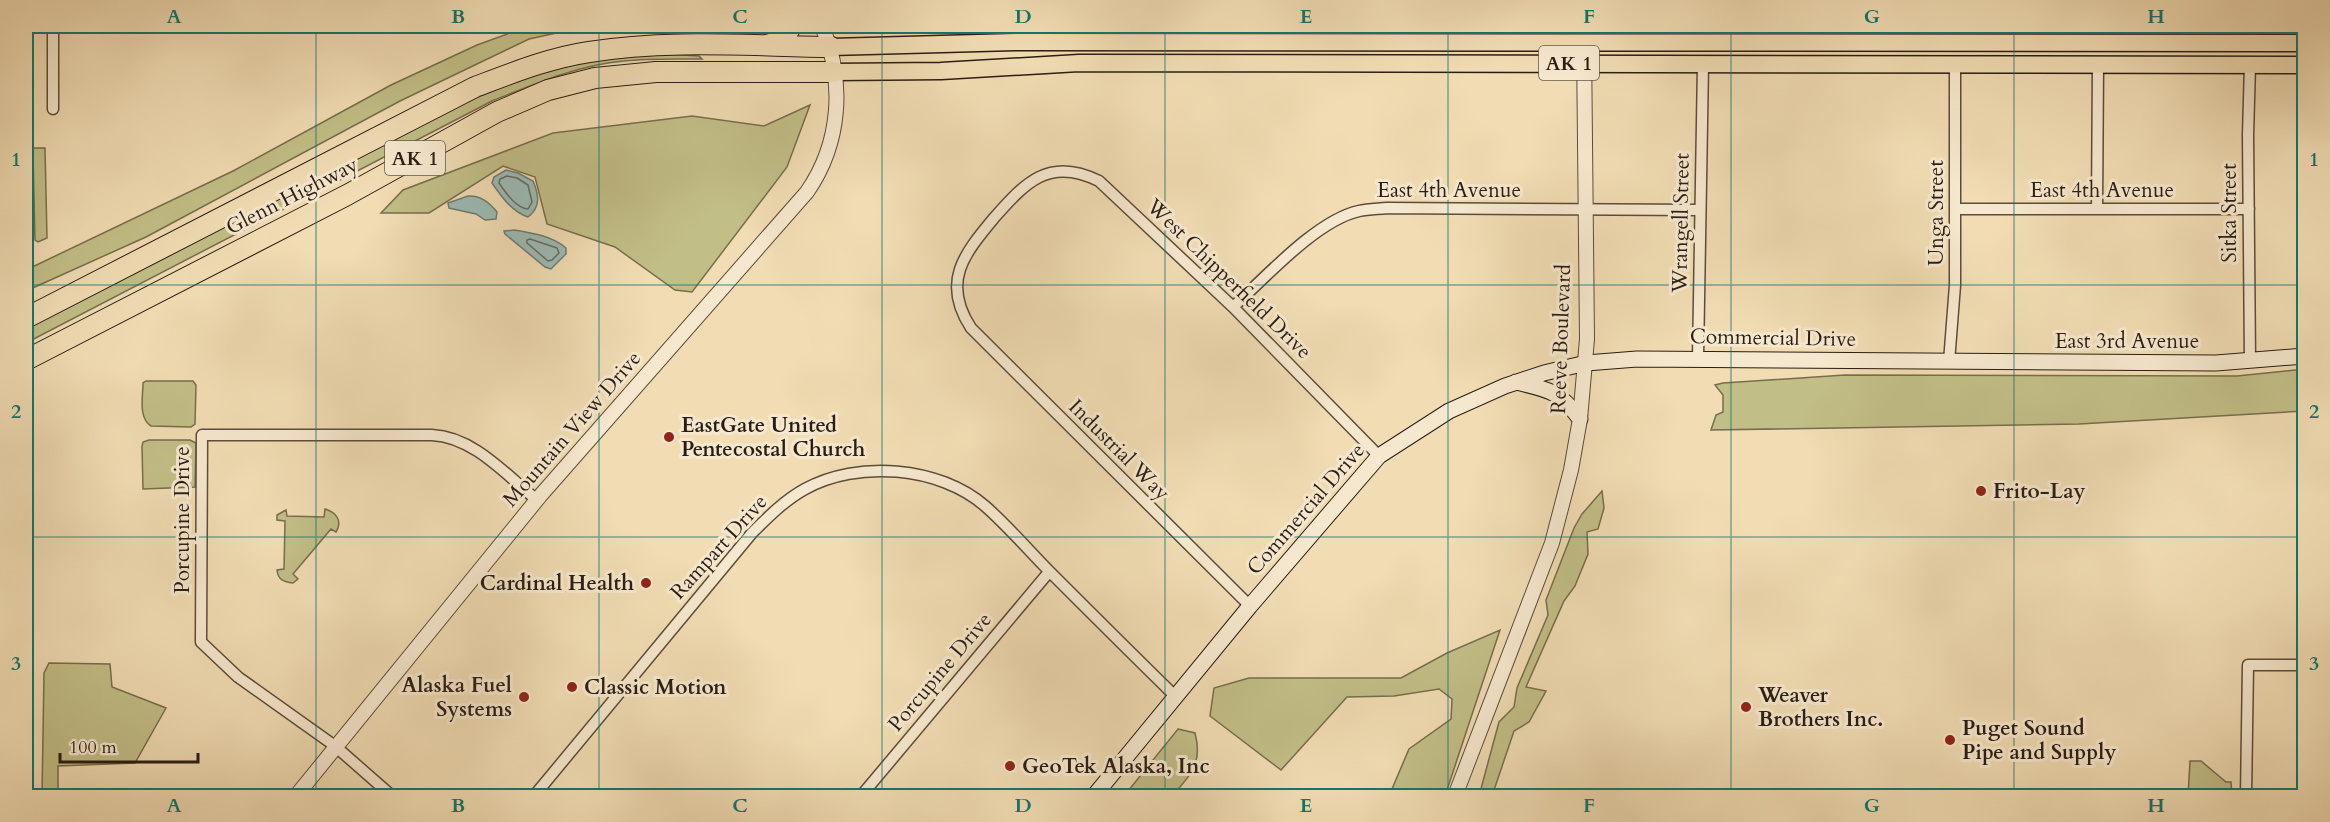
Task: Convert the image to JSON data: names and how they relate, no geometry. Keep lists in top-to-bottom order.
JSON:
{
  "streets": {
    "highway": ["AK 1", "Glenn Highway"],
    "main road": ["Commercial Drive", "East 3rd Avenue"],
    "street": [
      "East 4th Avenue",
      "Unga Street",
      "Sitka Street",
      "Wrangell Street",
      "West Chipperfield Drive",
      "Reeve Boulevard",
      "Mountain View Drive",
      "Industrial Way",
      "Porcupine Drive",
      "Rampart Drive"
    ]
  },
  "crossings": [
    ["AK 1", "Glenn Highway"],
    ["AK 1", "Unga Street"],
    ["AK 1", "Sitka Street"],
    ["AK 1", "Wrangell Street"],
    ["AK 1", "Reeve Boulevard"],
    ["AK 1", "Mountain View Drive"],
    ["East 4th Avenue", "Unga Street"],
    ["East 4th Avenue", "Sitka Street"],
    ["East 4th Avenue", "Wrangell Street"],
    ["East 4th Avenue", "West Chipperfield Drive"],
    ["East 4th Avenue", "Reeve Boulevard"],
    ["Glenn Highway", "Mountain View Drive"],
    ["Unga Street", "Commercial Drive"],
    ["Unga Street", "East 3rd Avenue"],
    ["Sitka Street", "East 3rd Avenue"],
    ["Wrangell Street", "Commercial Drive"],
    ["West Chipperfield Drive", "Commercial Drive"],
    ["West Chipperfield Drive", "Industrial Way"],
    ["Commercial Drive", "Reeve Boulevard"],
    ["Commercial Drive", "East 3rd Avenue"],
    ["Commercial Drive", "Industrial Way"],
    ["Commercial Drive", "Rampart Drive"],
    ["Mountain View Drive", "Porcupine Drive"],
    ["Porcupine Drive", "Rampart Drive"]
  ],
  "places": [
    "EastGate United Pentecostal Church",
    "Frito-Lay",
    "Cardinal Health",
    "Classic Motion",
    "Alaska Fuel Systems",
    "Weaver Brothers Inc.",
    "Puget Sound Pipe and Supply",
    "GeoTek Alaska, Inc"
  ],
  "scale_bar": "100 m",
  "grid": {
    "columns": [
      "A",
      "B",
      "C",
      "D",
      "E",
      "F",
      "G",
      "H"
    ],
    "rows": ["1", "2", "3"]
  }
}
